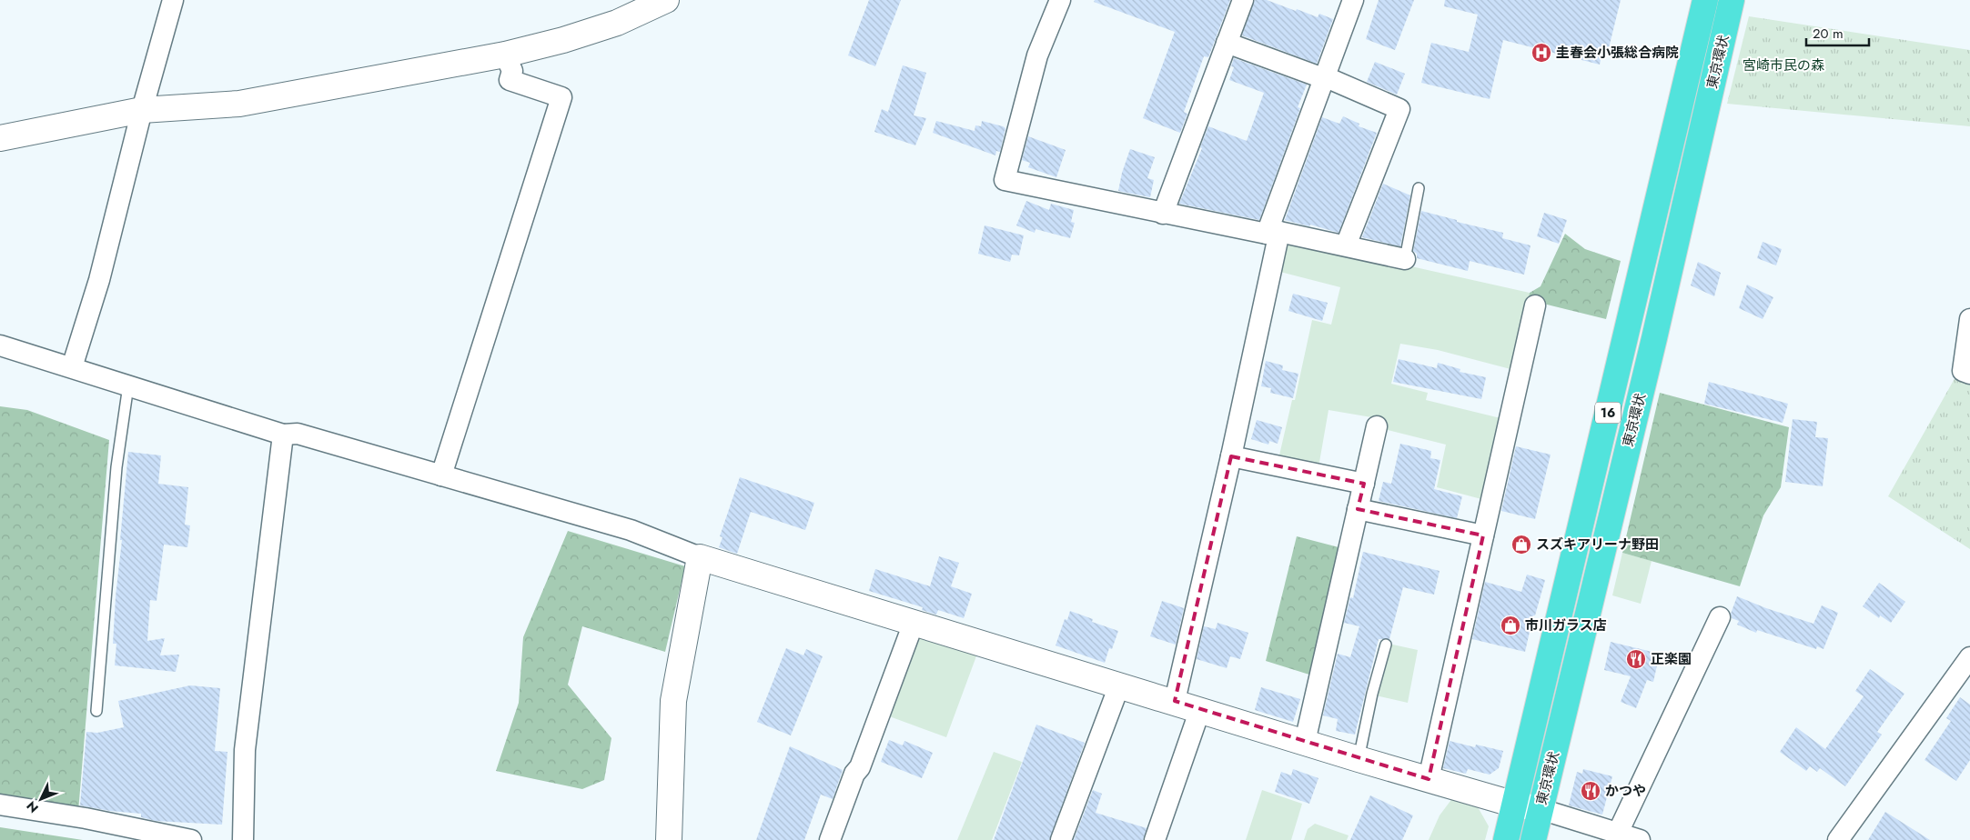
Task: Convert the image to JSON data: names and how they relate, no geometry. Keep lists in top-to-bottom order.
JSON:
{
  "streets": {
    "highway": ["東京環状", "16"]
  },
  "parks": ["宮崎市民の森"],
  "places": {
    "hospital": ["圭春会小張総合病院"],
    "shop": ["スズキアリーナ野田", "市川ガラス店"],
    "restaurant": ["正楽園", "かつや"]
  },
  "scale_bar": "20 m",
  "north": "bottom left"
}
